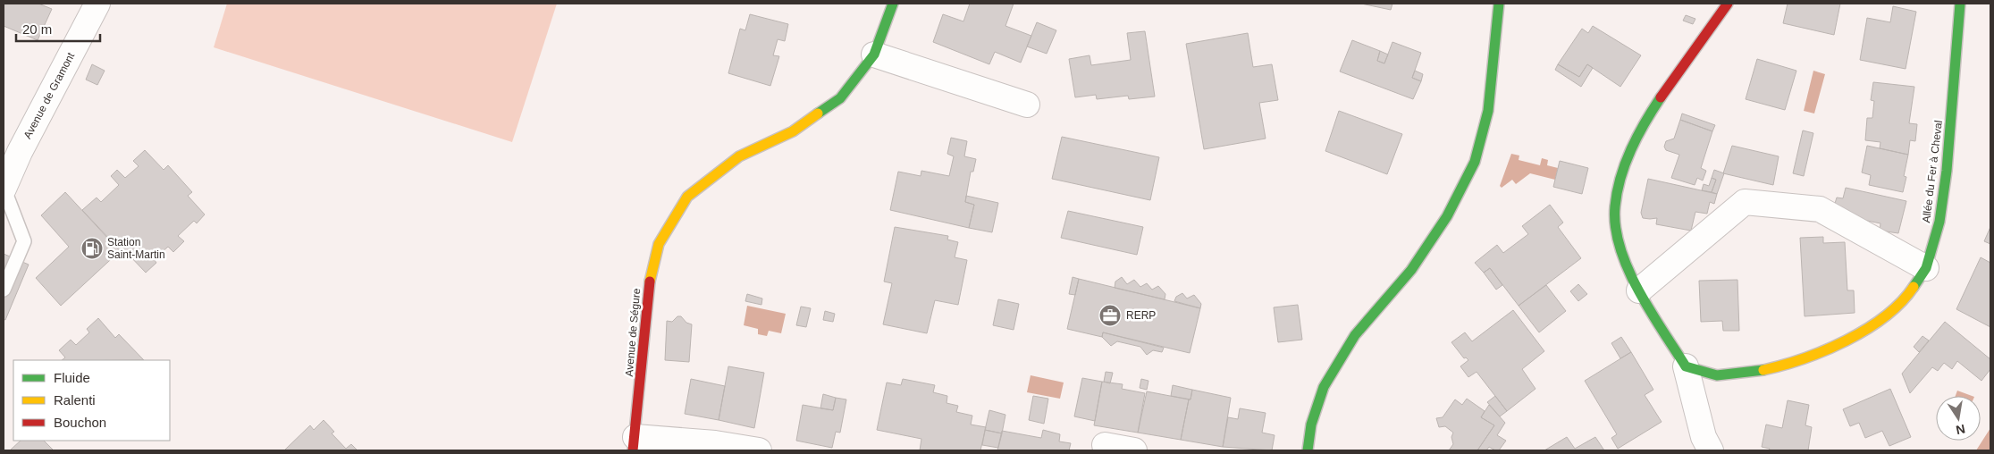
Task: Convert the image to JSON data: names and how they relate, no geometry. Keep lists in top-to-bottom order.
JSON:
{
  "streets": {
    "street": ["Avenue de Gramont", "Allée du Fer à Cheval", "Avenue de Ségure"]
  },
  "places": {
    "fuel station": ["Station Saint-Martin"],
    "office": ["RERP"]
  },
  "legend": ["Fluide", "Ralenti", "Bouchon"],
  "scale_bar": "20 m",
  "north": "bottom"
}
